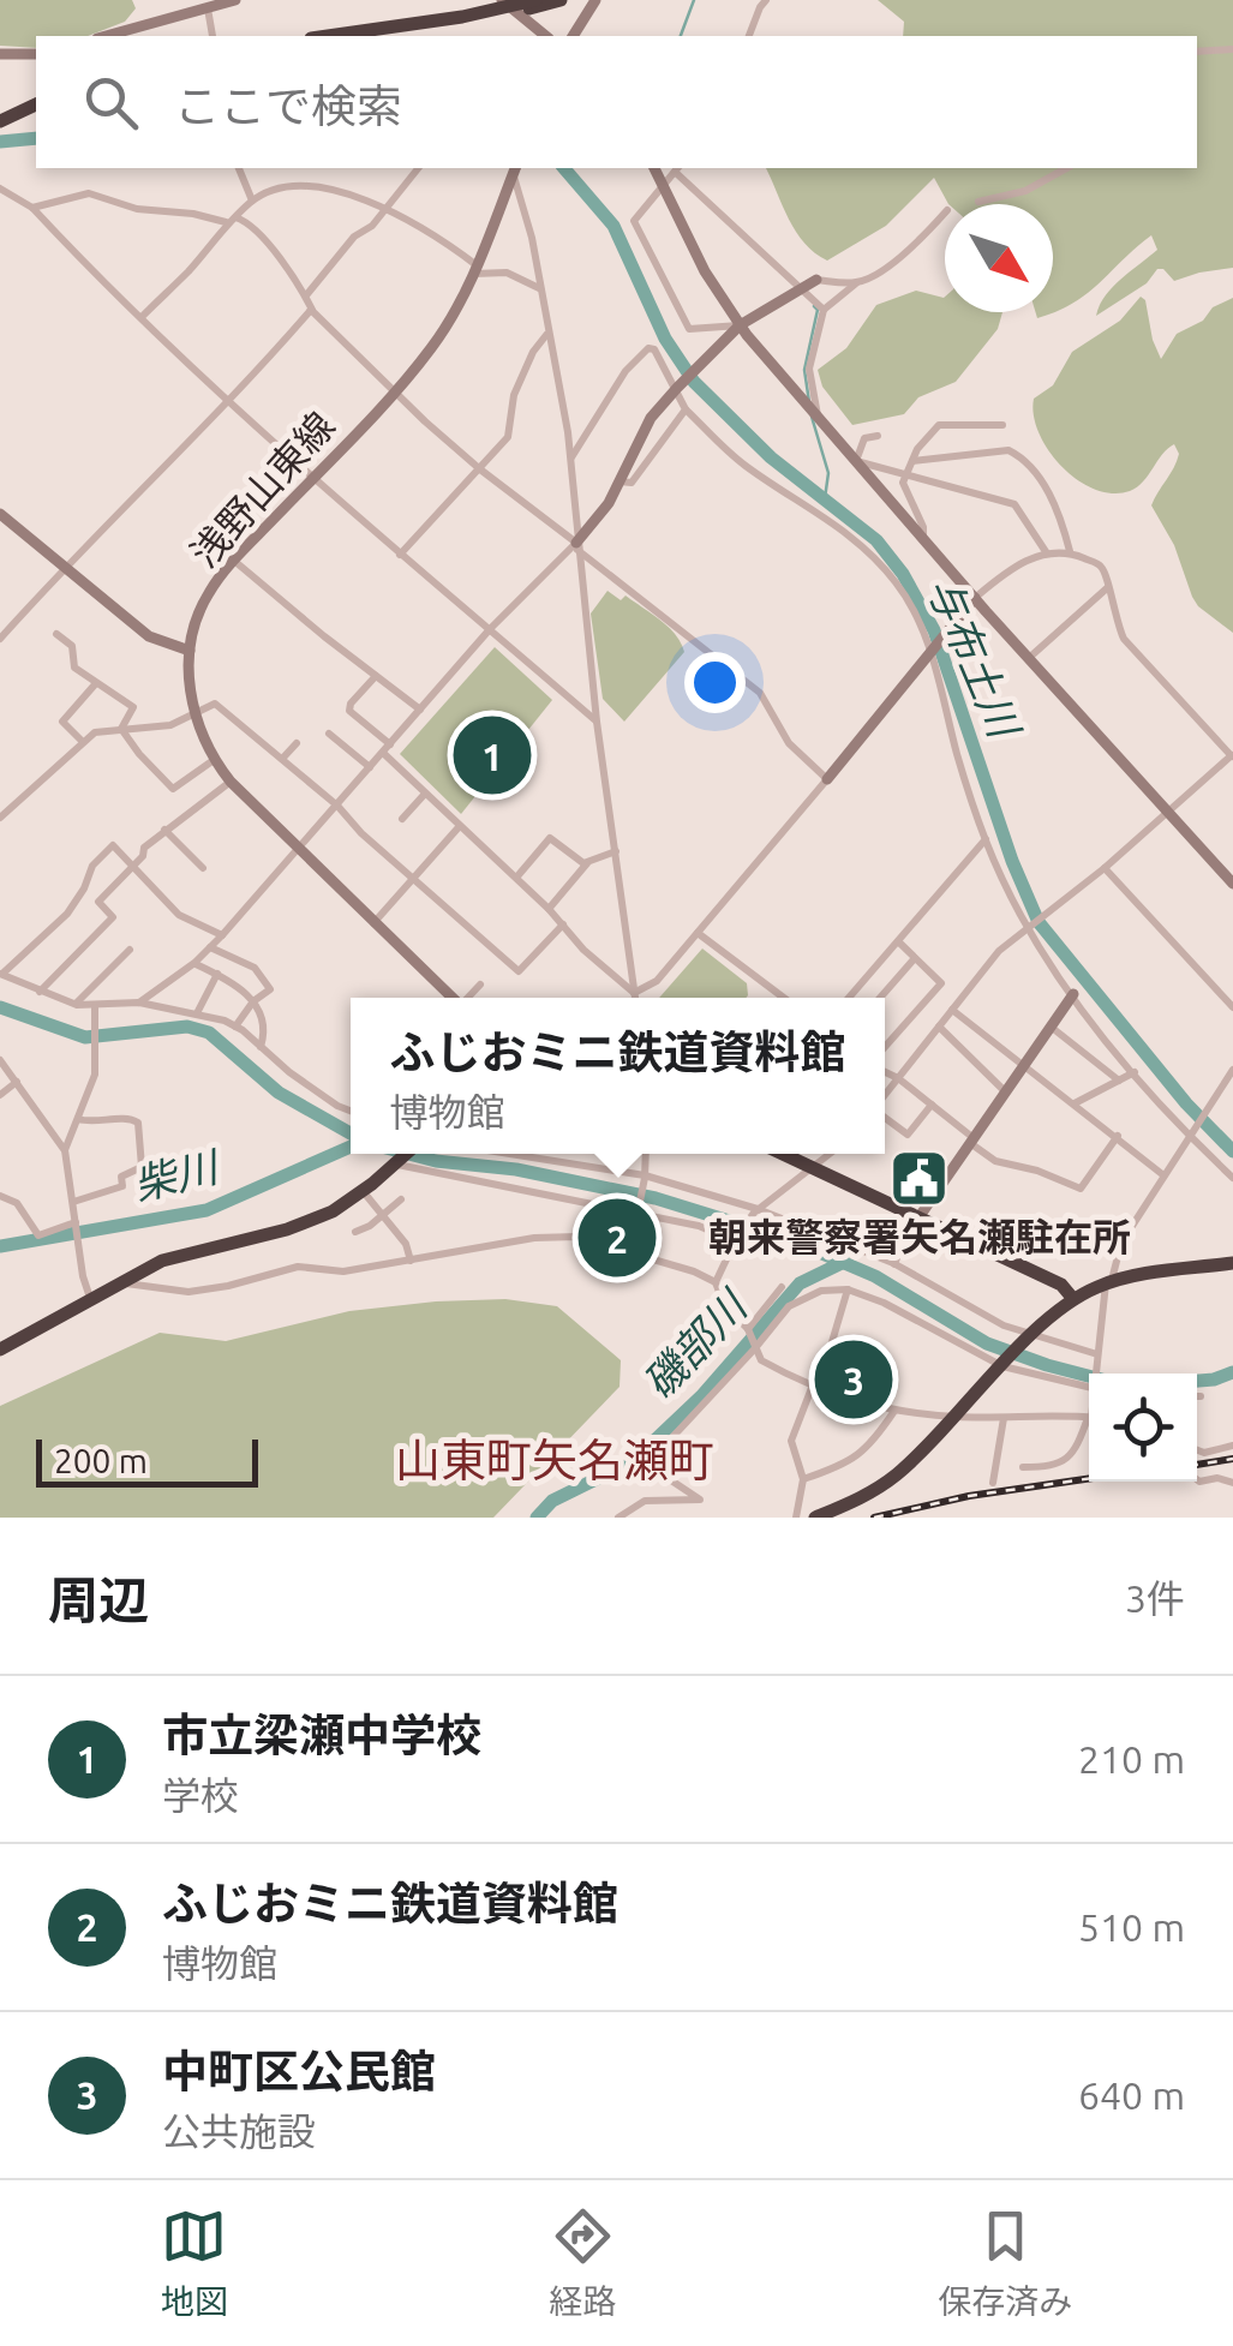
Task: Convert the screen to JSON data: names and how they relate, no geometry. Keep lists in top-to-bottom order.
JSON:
{
  "streets": {
    "street": ["浅野山東線"]
  },
  "districts": ["山東町矢名瀬町"],
  "water": ["与布土川", "柴川", "磯部川"],
  "places": {
    "public building": ["朝来警察署矢名瀬駐在所"]
  },
  "scale_bar": "200 m",
  "north": "bottom right",
  "page": {
    "search": "ここで検索",
    "pins": ["1", "2", "3"],
    "popup": ["ふじおミニ鉄道資料館", "博物館"],
    "scale": "200 m",
    "heading": ["周辺", "3件"],
    "list": [
      {
        "mark": "1",
        "name": "市立梁瀬中学校",
        "note": "学校",
        "value": "210 m"
      },
      {
        "mark": "2",
        "name": "ふじおミニ鉄道資料館",
        "note": "博物館",
        "value": "510 m"
      },
      {
        "mark": "3",
        "name": "中町区公民館",
        "note": "公共施設",
        "value": "640 m"
      }
    ],
    "nav": ["地図", "経路", "保存済み"]
  }
}
